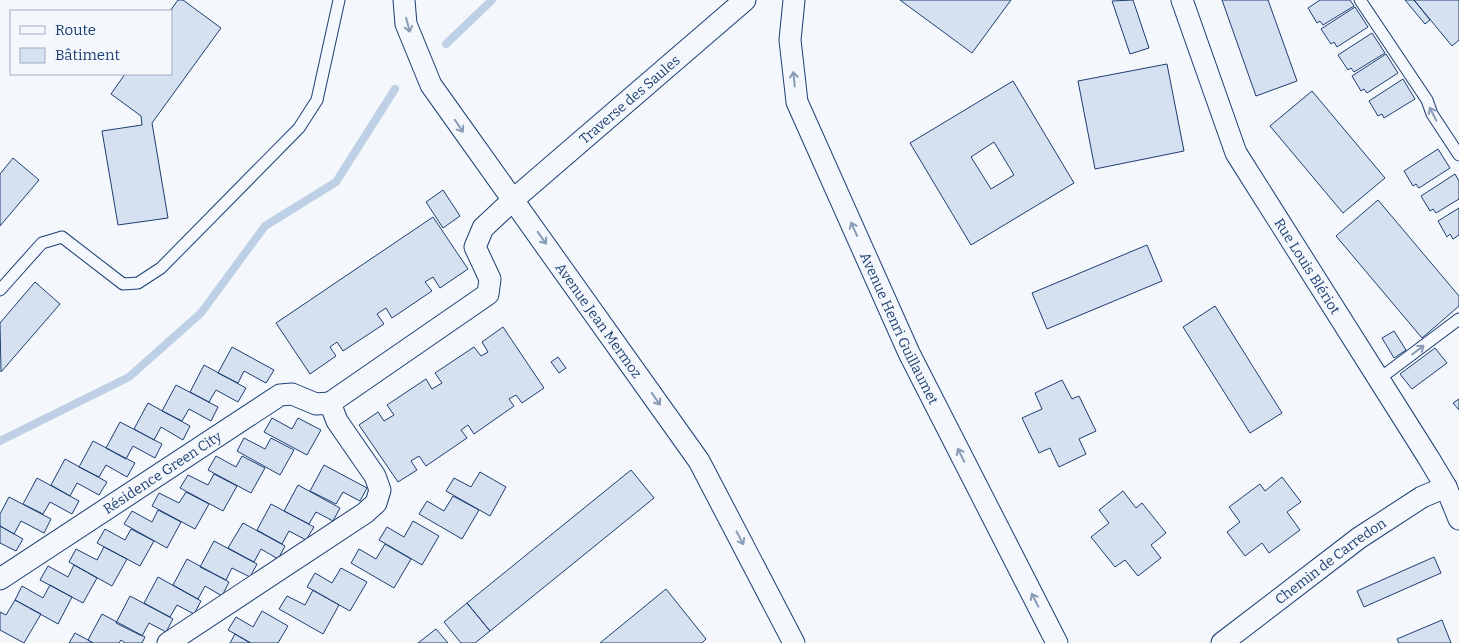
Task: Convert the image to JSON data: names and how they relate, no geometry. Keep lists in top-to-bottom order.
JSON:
{
  "streets": {
    "street": [
      "Traverse des Saules",
      "Rue Louis Blériot",
      "Avenue Jean Mermoz",
      "Avenue Henri Guillaumet",
      "Résidence Green City",
      "Chemin de Carredon"
    ]
  },
  "crossings": [
    ["Traverse des Saules", "Avenue Jean Mermoz"],
    ["Rue Louis Blériot", "Chemin de Carredon"]
  ],
  "one_way": ["Avenue Jean Mermoz", "Avenue Henri Guillaumet"],
  "legend": ["Route", "Bâtiment"]
}
